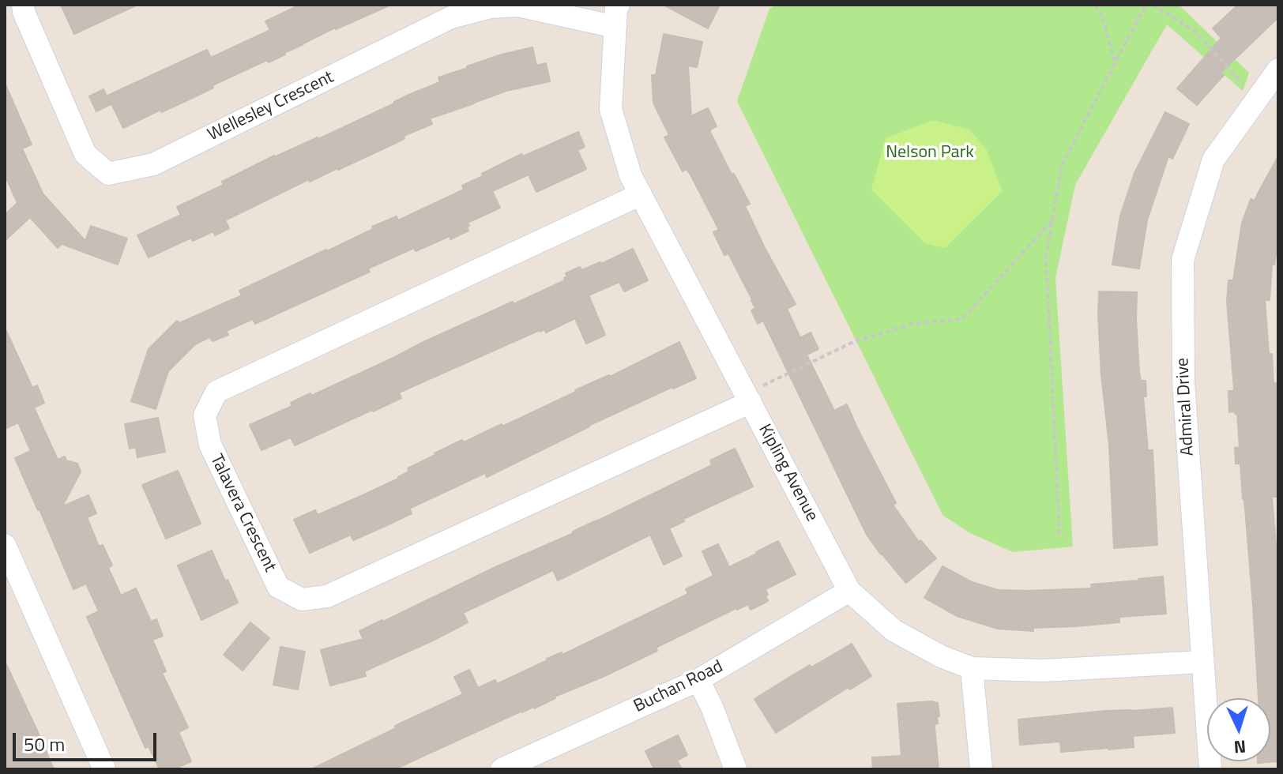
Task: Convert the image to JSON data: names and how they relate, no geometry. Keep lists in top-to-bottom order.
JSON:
{
  "streets": {
    "street": [
      "Wellesley Crescent",
      "Admiral Drive",
      "Kipling Avenue",
      "Talavera Crescent",
      "Buchan Road"
    ]
  },
  "crossings": [
    ["Wellesley Crescent", "Kipling Avenue"],
    ["Admiral Drive", "Kipling Avenue"],
    ["Kipling Avenue", "Talavera Crescent"],
    ["Kipling Avenue", "Buchan Road"]
  ],
  "parks": ["Nelson Park"],
  "scale_bar": "50 m",
  "north": "bottom"
}
